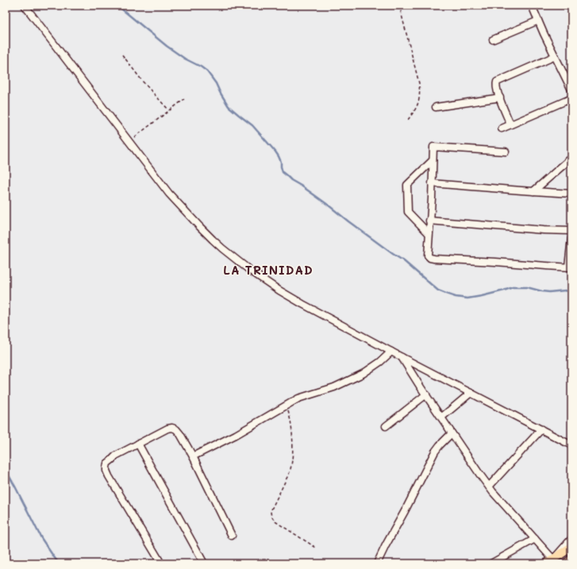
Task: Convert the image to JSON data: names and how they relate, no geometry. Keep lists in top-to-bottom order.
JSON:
{
  "districts": ["LA TRINIDAD"]
}
